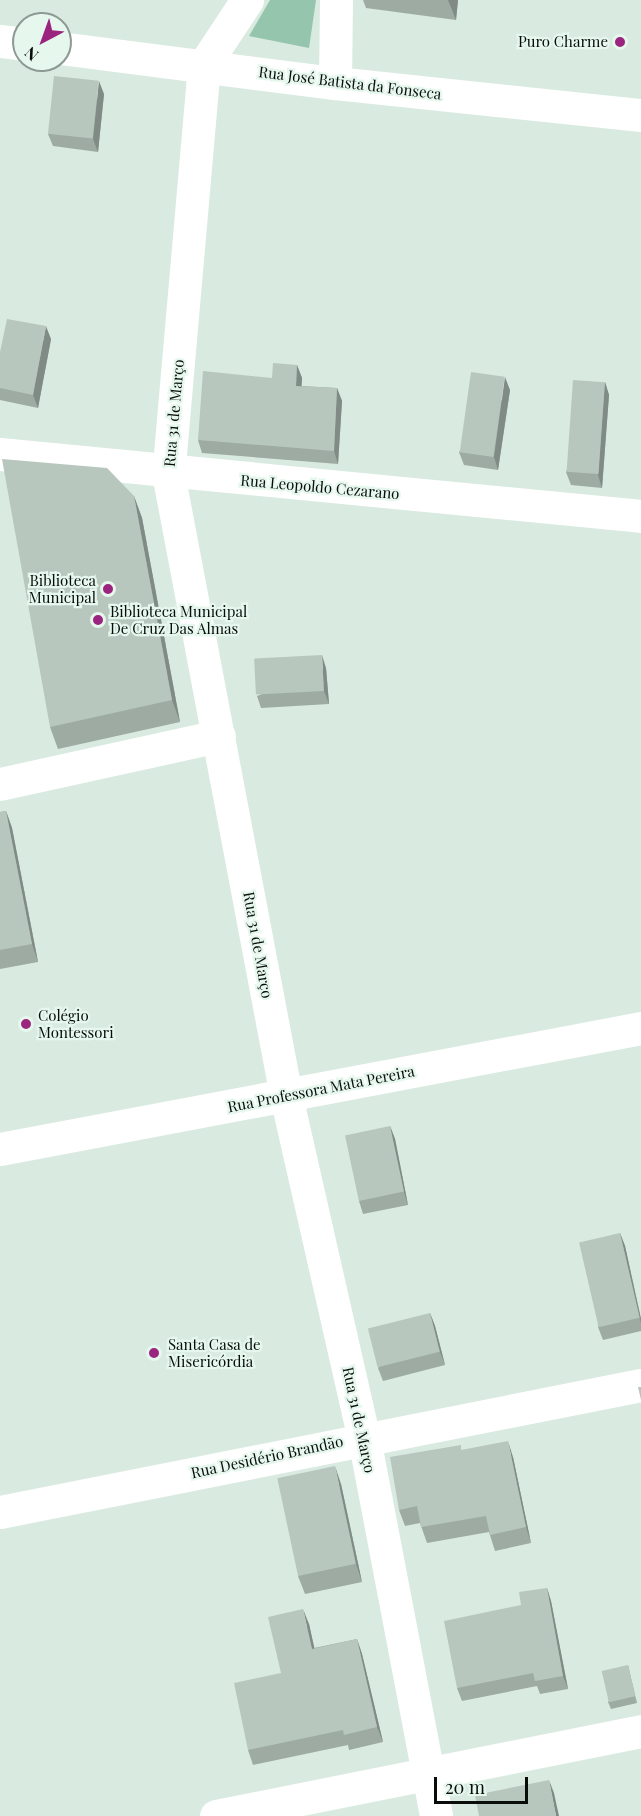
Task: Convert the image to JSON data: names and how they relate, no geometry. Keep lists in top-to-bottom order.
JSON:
{
  "streets": {
    "street": [
      "Rua José Batista da Fonseca",
      "Rua 31 de Março",
      "Rua Leopoldo Cezarano",
      "Rua Professora Mata Pereira",
      "Rua Desidério Brandão"
    ]
  },
  "crossings": [
    ["Rua José Batista da Fonseca", "Rua 31 de Março"],
    ["Rua 31 de Março", "Rua Leopoldo Cezarano"],
    ["Rua 31 de Março", "Rua Professora Mata Pereira"],
    ["Rua 31 de Março", "Rua Desidério Brandão"]
  ],
  "places": [
    "Puro Charme",
    "Biblioteca Municipal",
    "Biblioteca Municipal De Cruz Das Almas",
    "Colégio Montessori",
    "Santa Casa de Misericórdia"
  ],
  "scale_bar": "20 m",
  "north": "bottom left"
}
